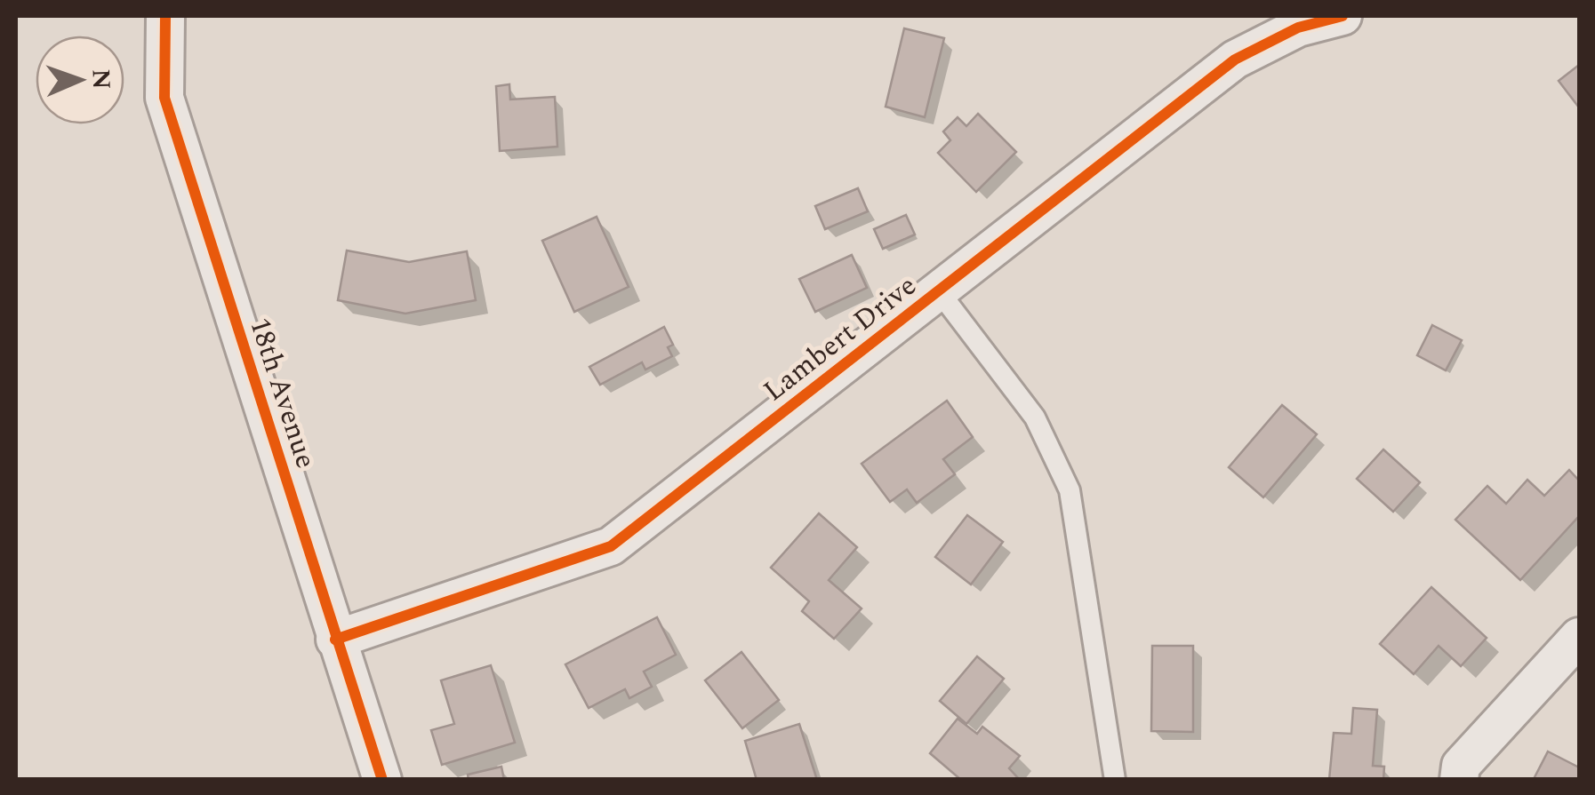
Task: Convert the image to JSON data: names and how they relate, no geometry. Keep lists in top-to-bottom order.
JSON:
{
  "streets": {
    "street": ["Lambert Drive", "18th Avenue"]
  },
  "crossings": [
    ["Lambert Drive", "18th Avenue"]
  ],
  "north": "right"
}
